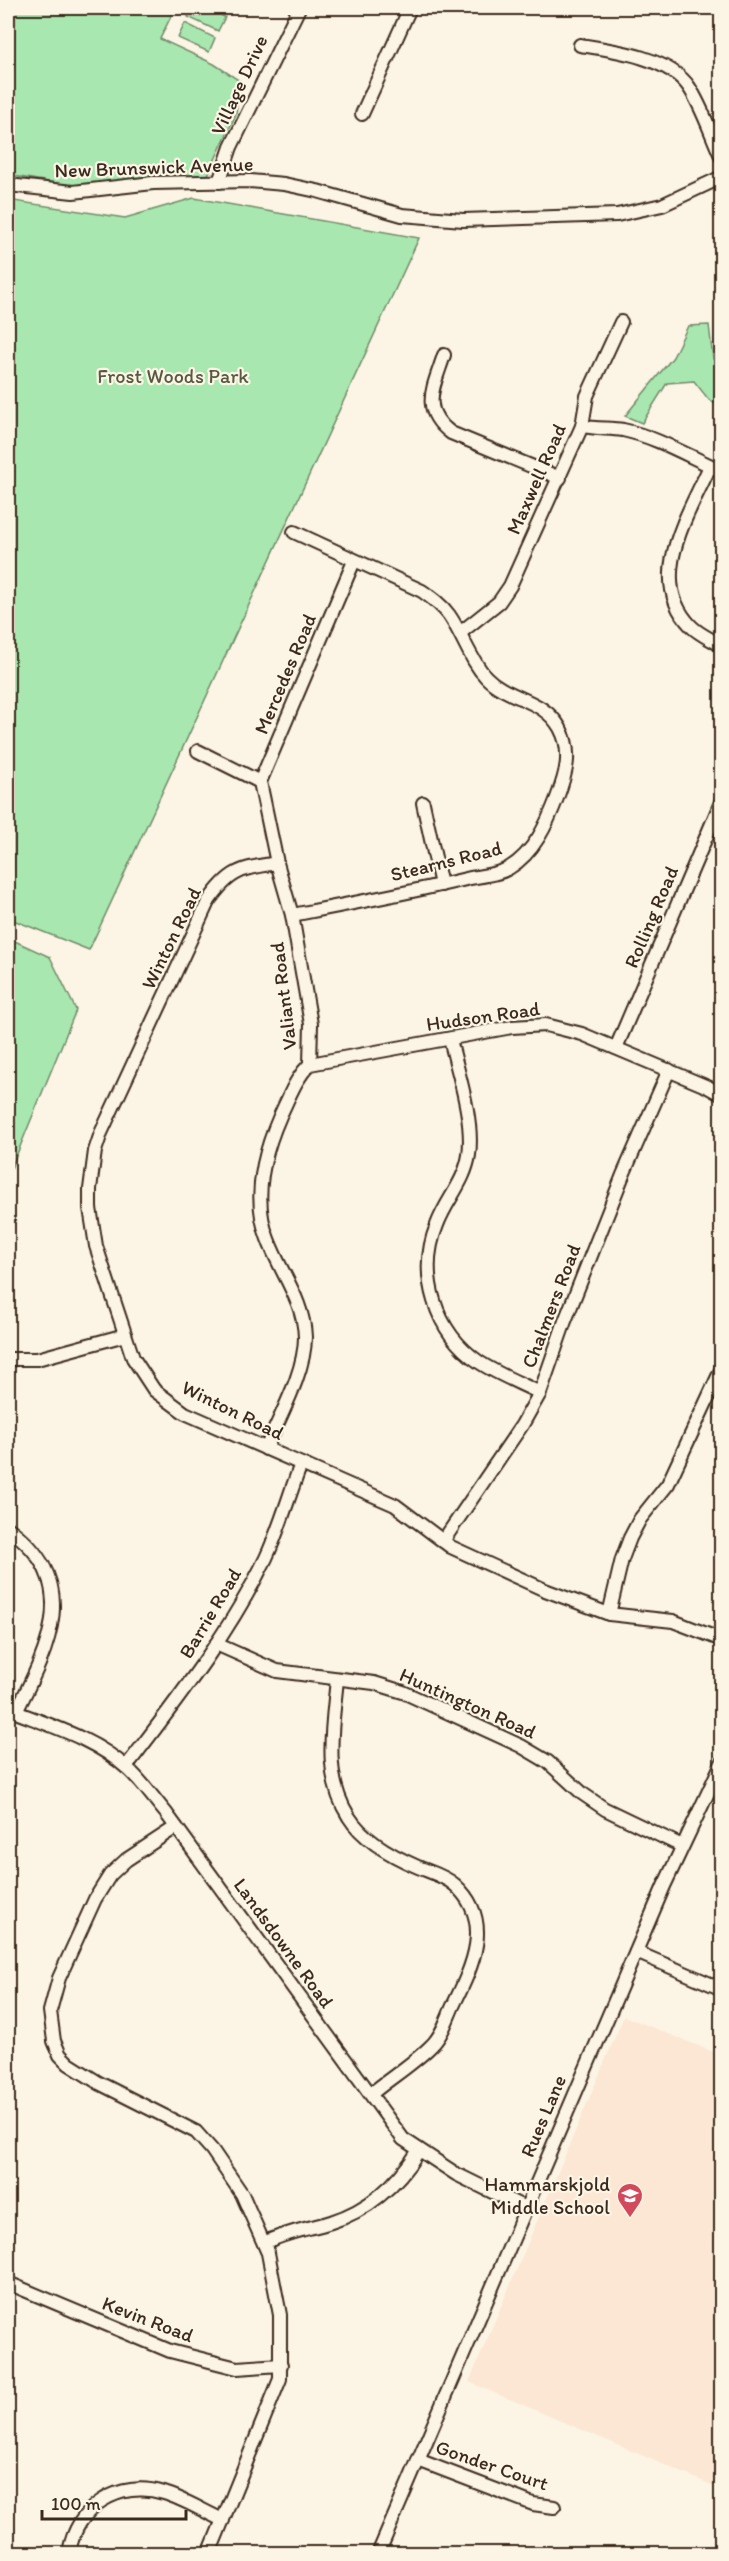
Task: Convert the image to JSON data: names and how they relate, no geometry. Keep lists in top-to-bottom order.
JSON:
{
  "streets": {
    "street": [
      "Village Drive",
      "New Brunswick Avenue",
      "Maxwell Road",
      "Mercedes Road",
      "Stearns Road",
      "Rolling Road",
      "Winton Road",
      "Valiant Road",
      "Hudson Road",
      "Chalmers Road",
      "Barrie Road",
      "Huntington Road",
      "Landsdowne Road",
      "Rues Lane",
      "Kevin Road",
      "Gonder Court"
    ]
  },
  "crossings": [
    ["Village Drive", "New Brunswick Avenue"],
    ["Maxwell Road", "Stearns Road"],
    ["Mercedes Road", "Stearns Road"],
    ["Mercedes Road", "Valiant Road"],
    ["Stearns Road", "Valiant Road"],
    ["Rolling Road", "Hudson Road"],
    ["Winton Road", "Valiant Road"],
    ["Winton Road", "Chalmers Road"],
    ["Winton Road", "Barrie Road"],
    ["Valiant Road", "Hudson Road"],
    ["Hudson Road", "Chalmers Road"],
    ["Barrie Road", "Huntington Road"],
    ["Barrie Road", "Landsdowne Road"],
    ["Huntington Road", "Rues Lane"],
    ["Landsdowne Road", "Rues Lane"],
    ["Rues Lane", "Gonder Court"]
  ],
  "parks": ["Frost Woods Park"],
  "places": {
    "school or university": ["Hammarskjold Middle School"]
  },
  "scale_bar": "100 m"
}
